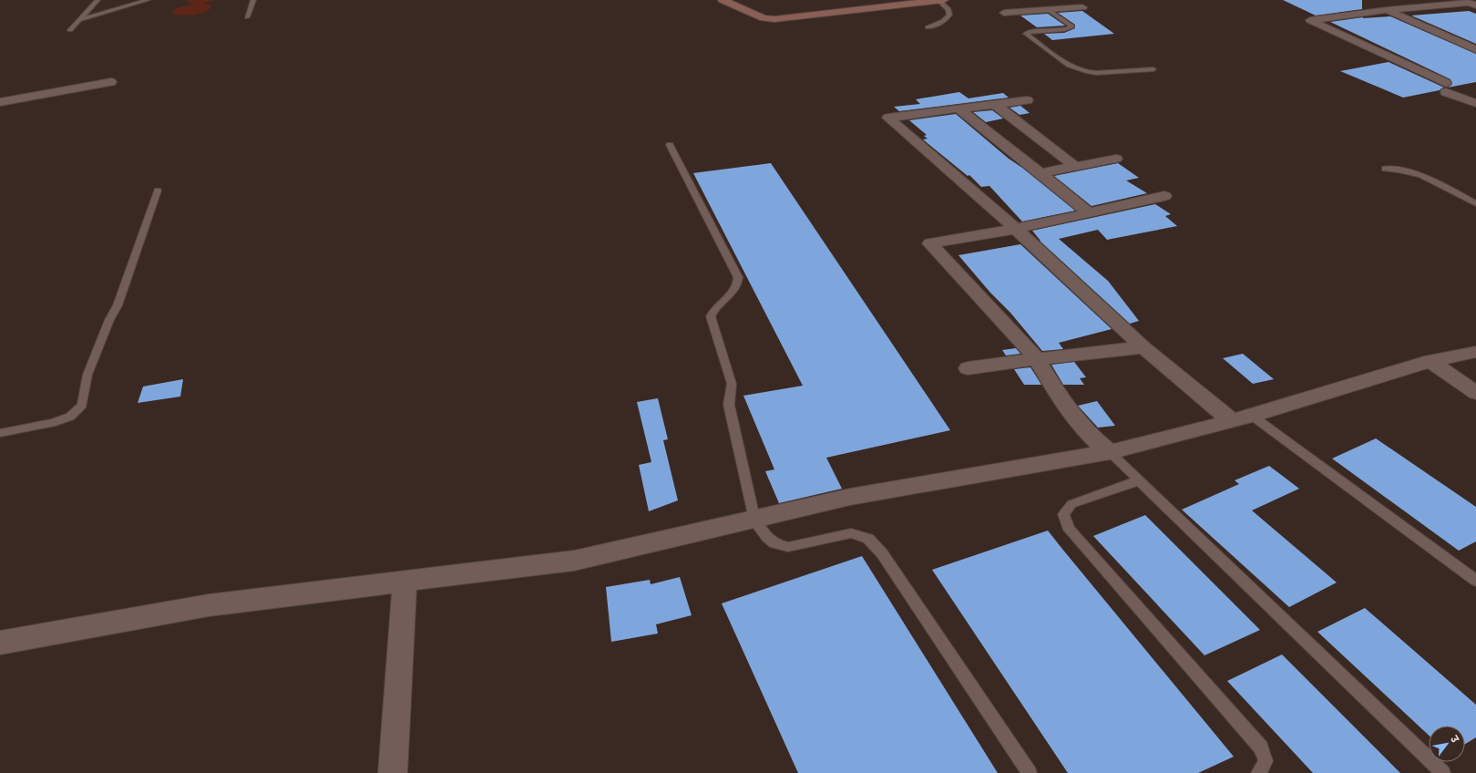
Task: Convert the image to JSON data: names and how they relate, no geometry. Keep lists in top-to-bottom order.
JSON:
{
  "north": "top right"
}
